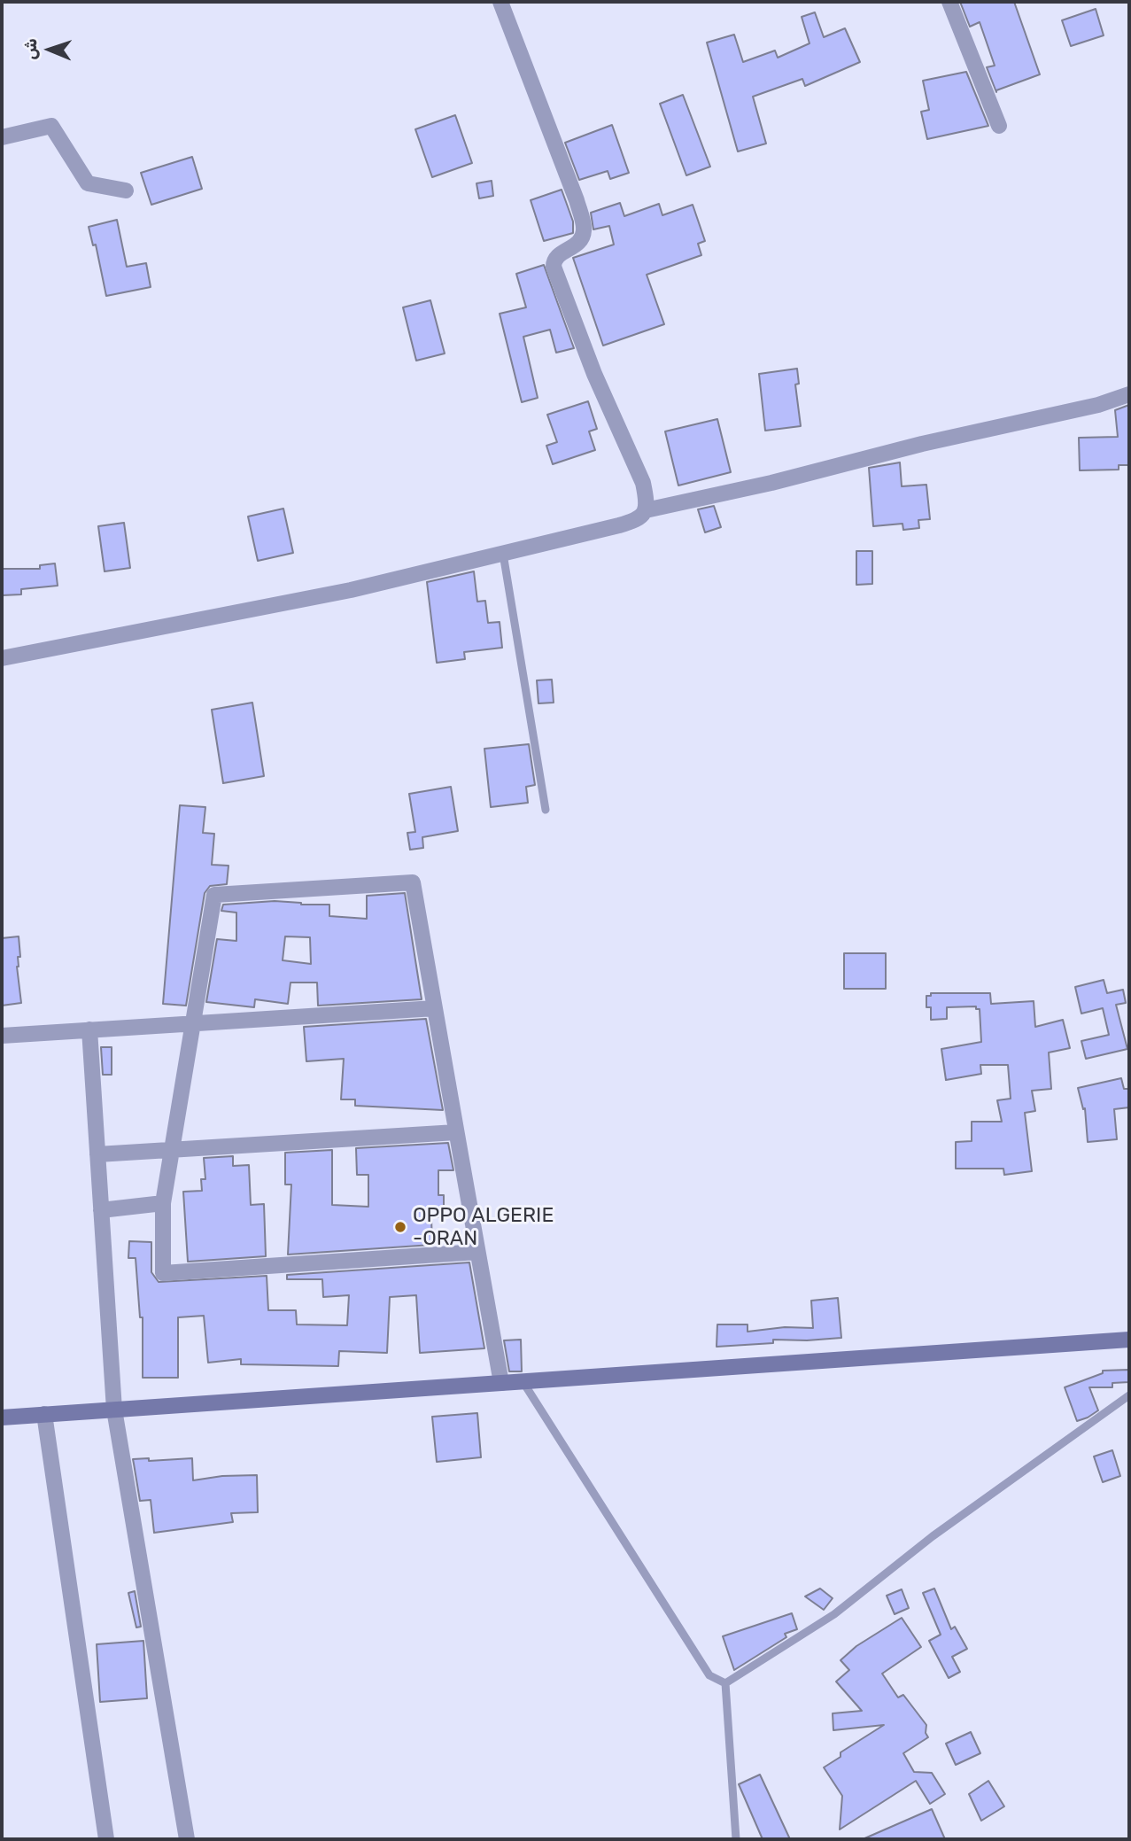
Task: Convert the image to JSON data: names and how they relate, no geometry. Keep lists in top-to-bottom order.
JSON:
{
  "places": ["OPPO ALGERIE -ORAN"],
  "north": "left"
}
